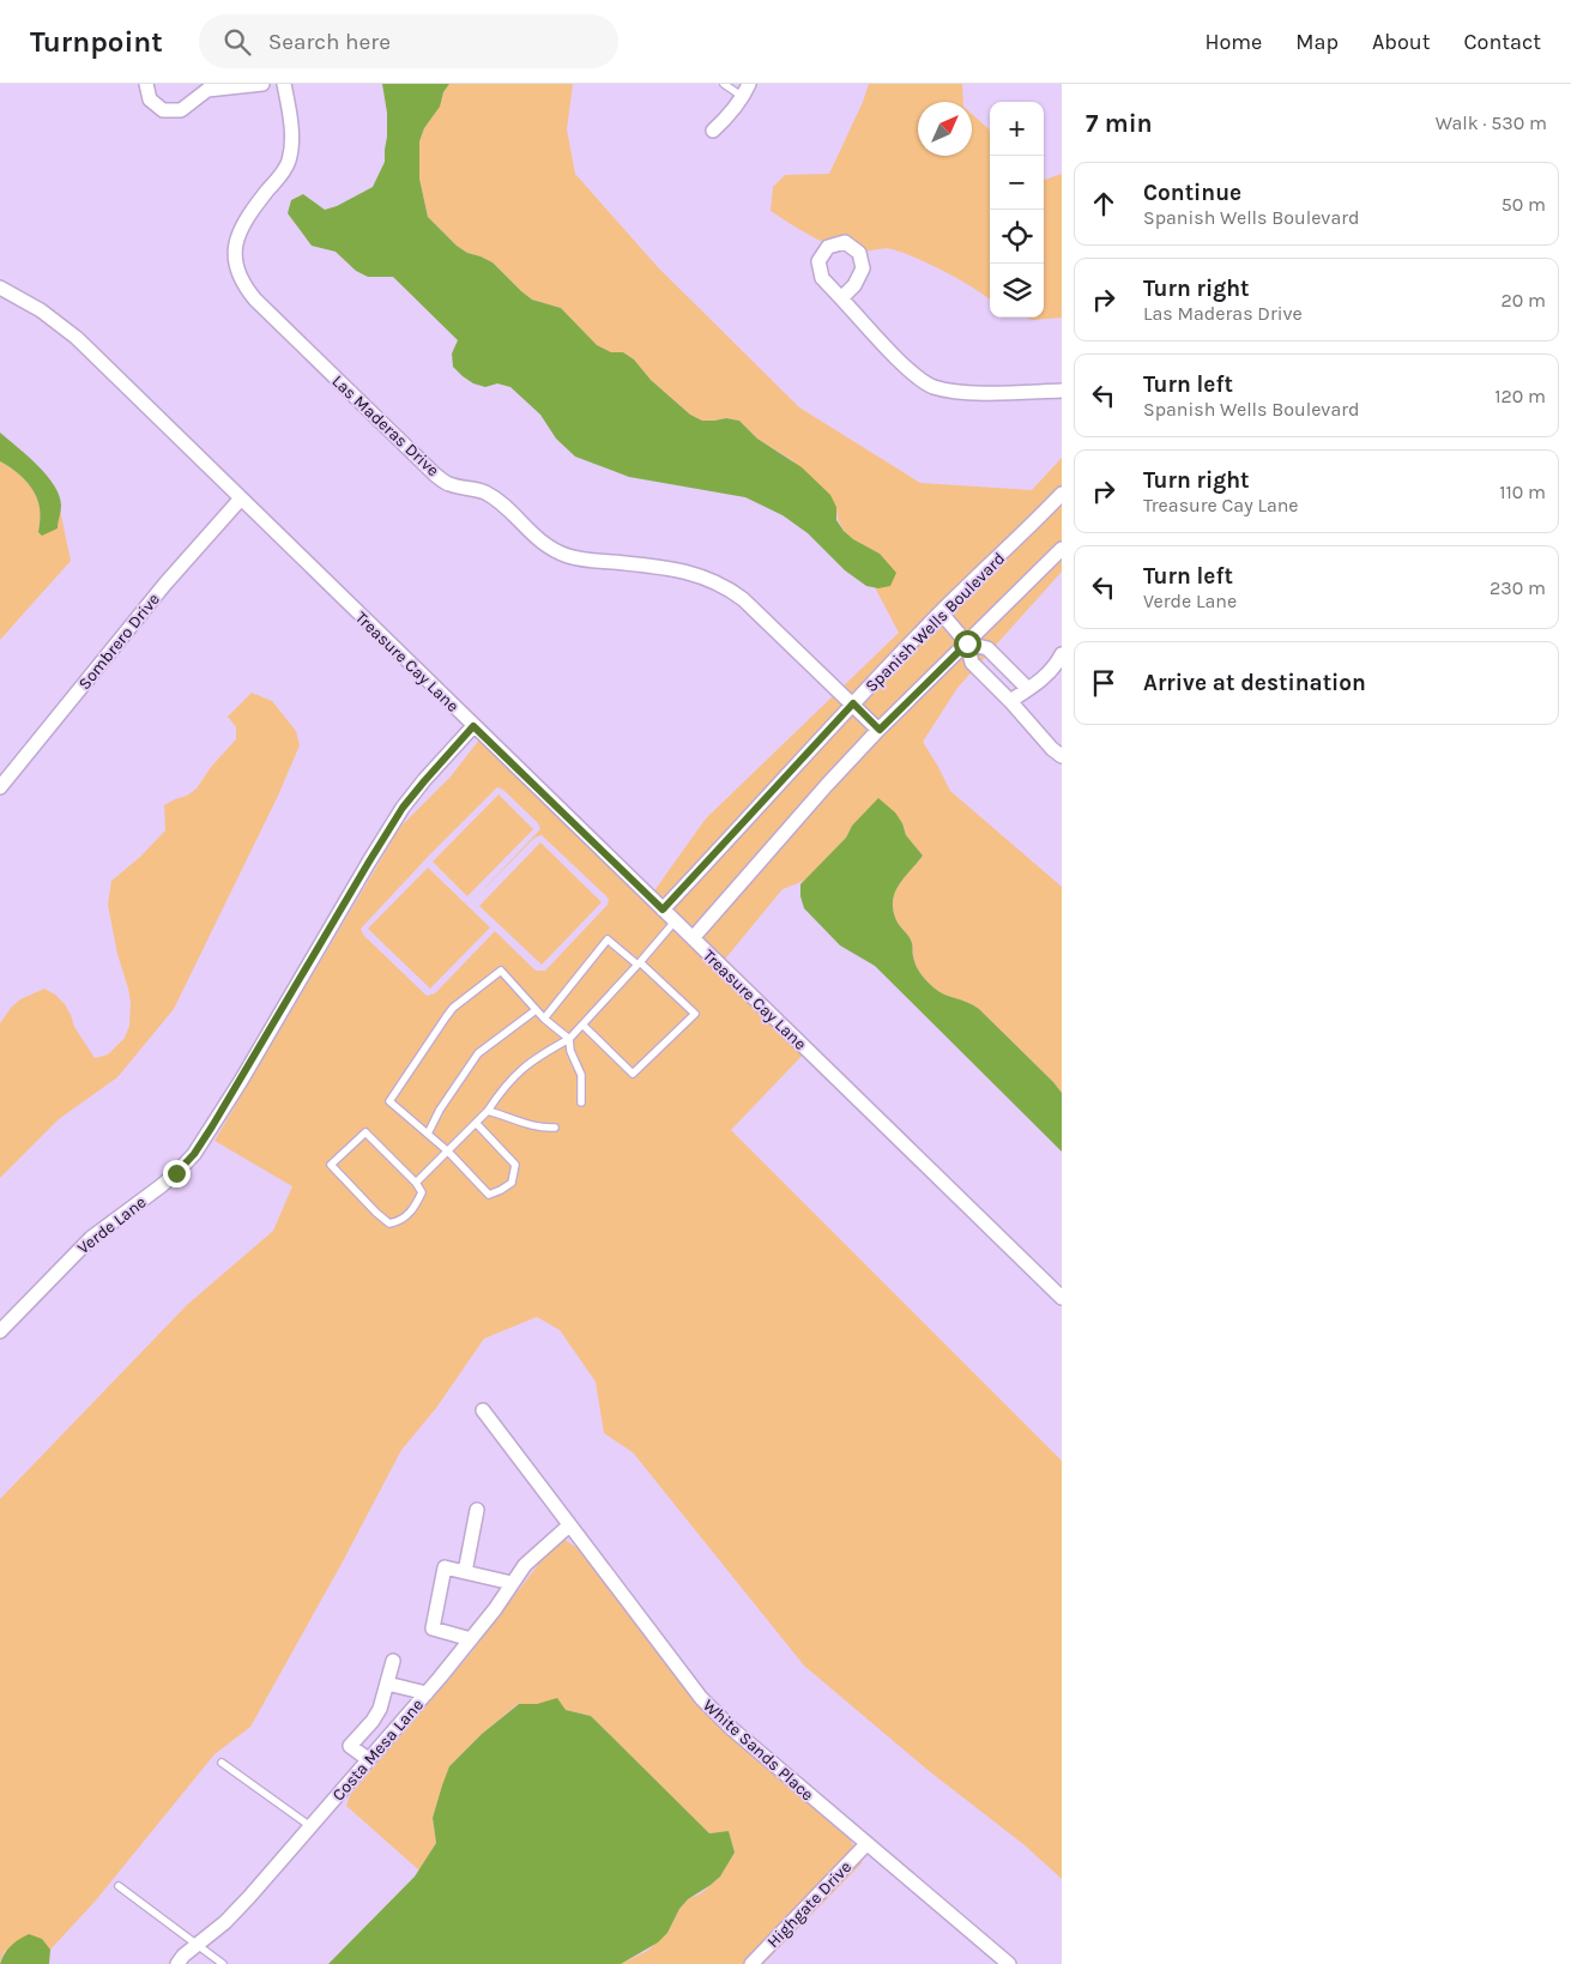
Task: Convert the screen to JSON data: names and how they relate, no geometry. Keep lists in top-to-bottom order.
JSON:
{
  "streets": {
    "street": [
      "Las Maderas Drive",
      "Spanish Wells Boulevard",
      "Sombrero Drive",
      "Treasure Cay Lane",
      "Verde Lane",
      "Costa Mesa Lane",
      "White Sands Place",
      "Highgate Drive"
    ]
  },
  "crossings": [
    ["Las Maderas Drive", "Spanish Wells Boulevard"],
    ["Spanish Wells Boulevard", "Treasure Cay Lane"],
    ["Sombrero Drive", "Treasure Cay Lane"],
    ["Treasure Cay Lane", "Verde Lane"],
    ["Costa Mesa Lane", "White Sands Place"],
    ["White Sands Place", "Highgate Drive"]
  ],
  "north": "top right",
  "page": {
    "header": "Turnpoint",
    "search": "Search here",
    "nav": [
      "Home",
      "Map",
      "About",
      "Contact"
    ],
    "heading": ["7 min", "Walk · 530 m"],
    "map_buttons": ["+", "−"],
    "list": [
      ["Continue", "Spanish Wells Boulevard", "50 m"],
      ["Turn right", "Las Maderas Drive", "20 m"],
      ["Turn left", "Spanish Wells Boulevard", "120 m"],
      ["Turn right", "Treasure Cay Lane", "110 m"],
      ["Turn left", "Verde Lane", "230 m"],
      "Arrive at destination"
    ]
  }
}
